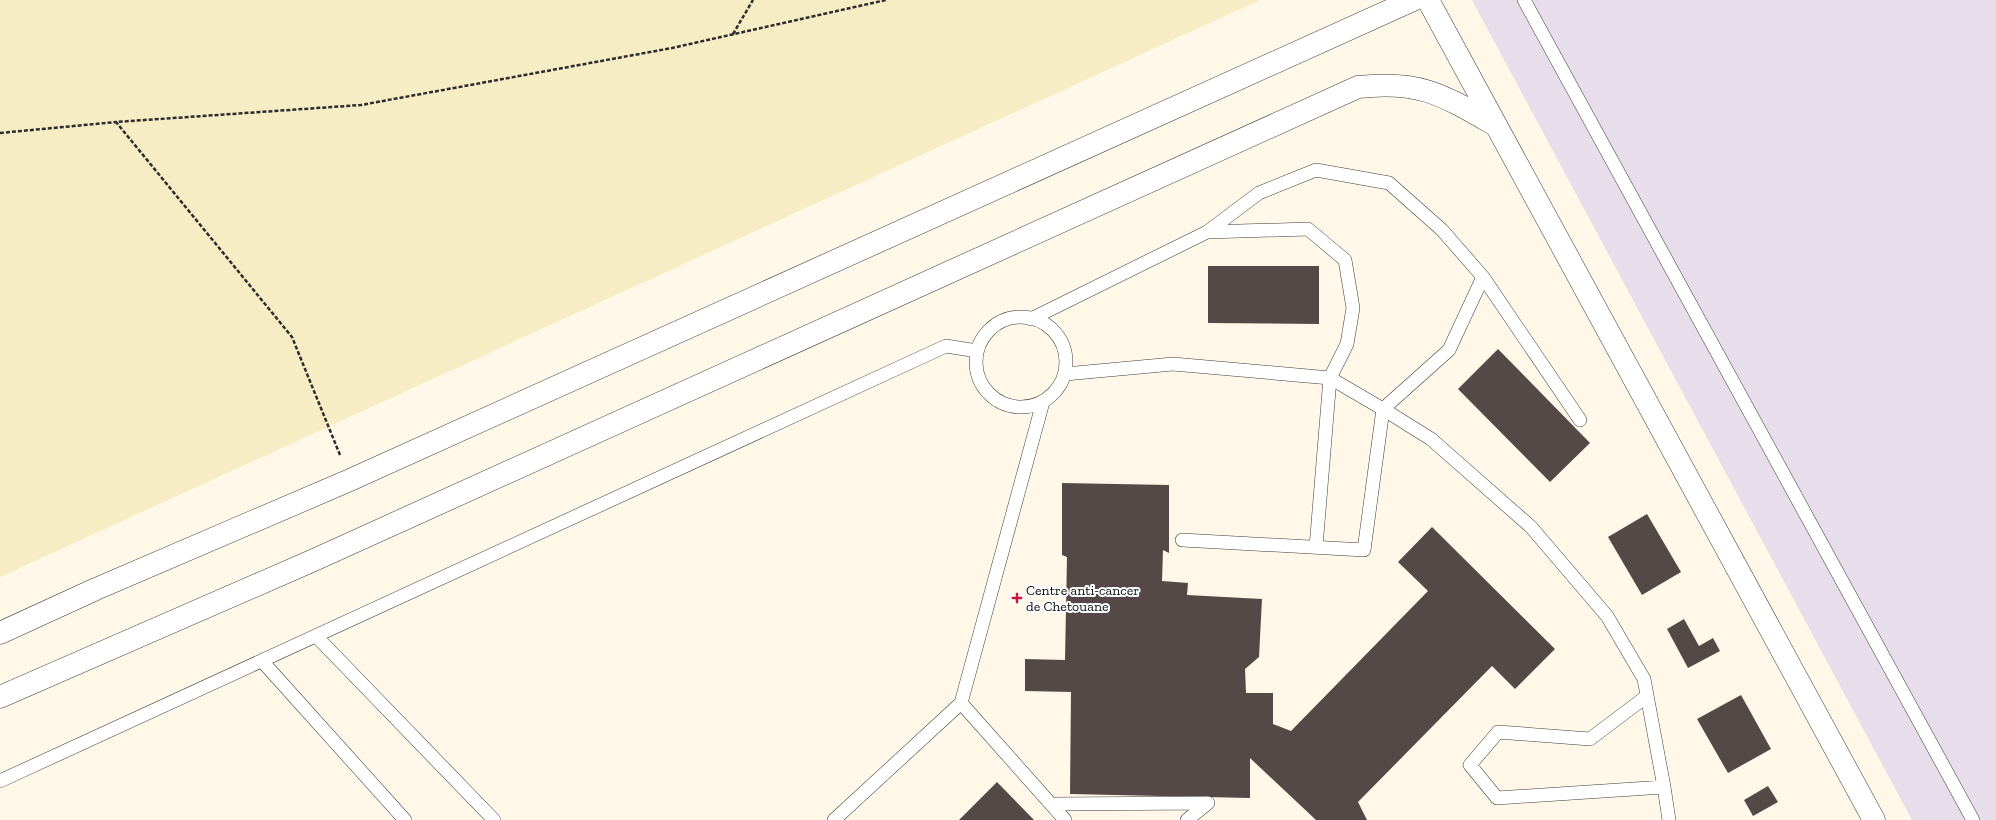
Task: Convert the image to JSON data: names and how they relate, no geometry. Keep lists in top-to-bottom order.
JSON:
{
  "places": {
    "health": ["Centre anti-cancer de Chetouane"]
  }
}
